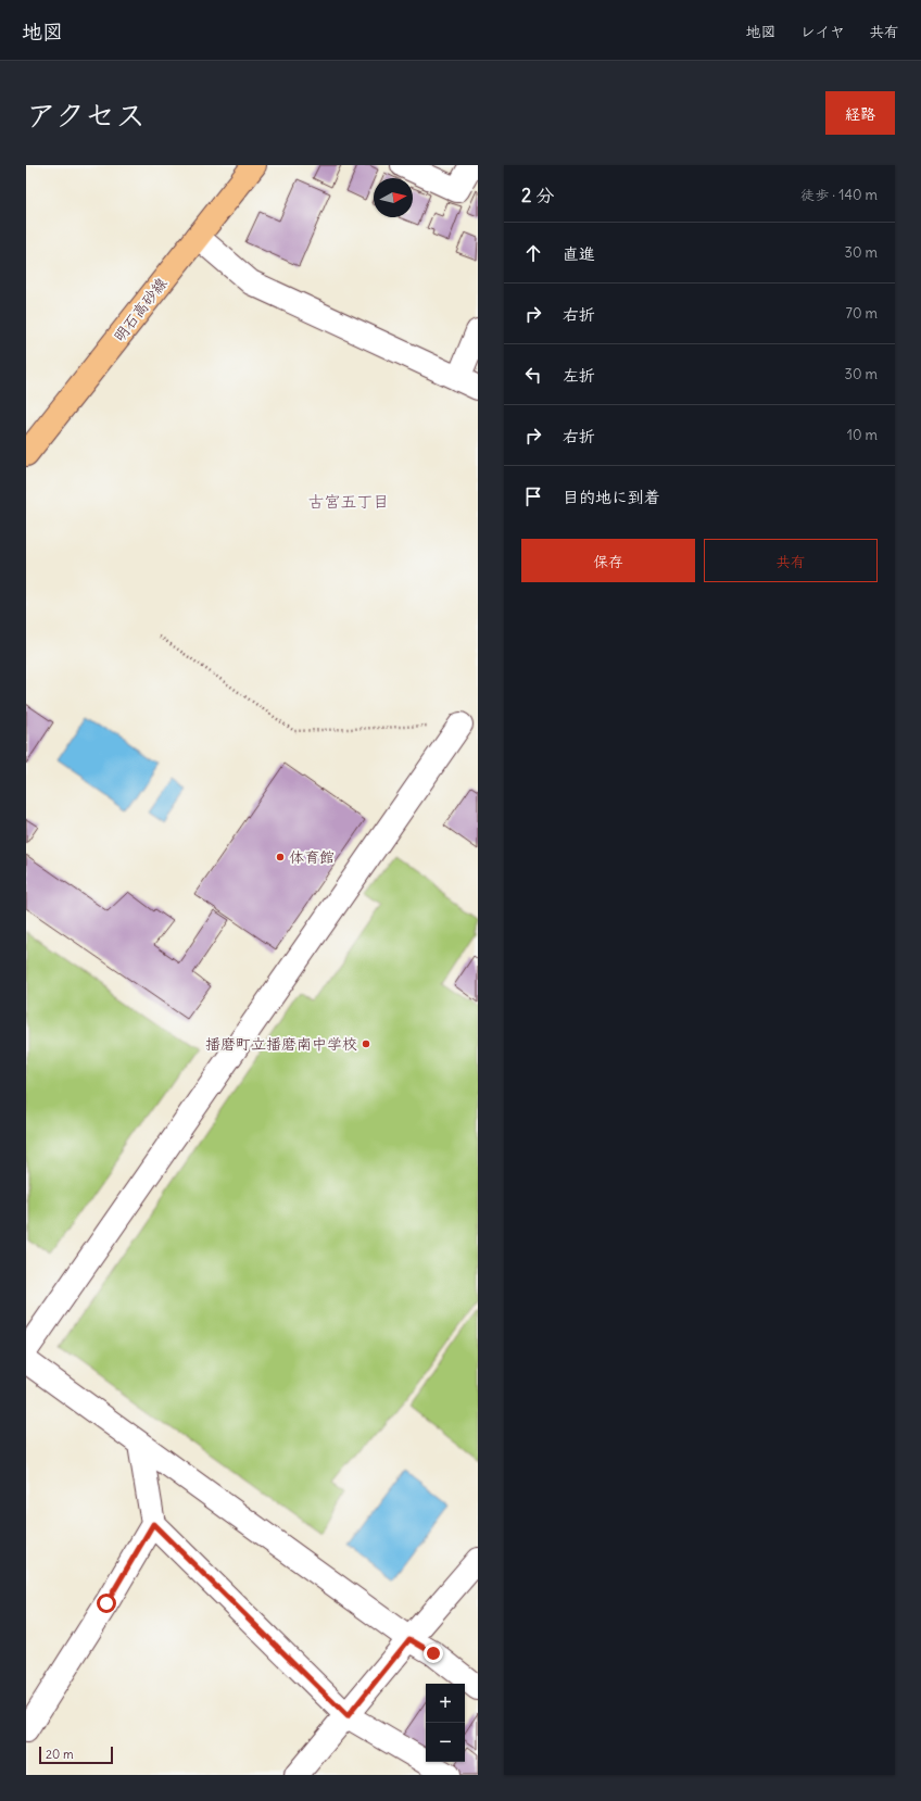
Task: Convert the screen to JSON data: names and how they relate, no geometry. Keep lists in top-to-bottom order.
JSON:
{
  "streets": {
    "main road": ["明石高砂線"]
  },
  "districts": ["古宮五丁目"],
  "places": ["体育館", "播磨町立播磨南中学校"],
  "scale_bar": "20 m",
  "north": "right",
  "page": {
    "header": "地図",
    "nav": ["地図", "レイヤ", "共有"],
    "title": "アクセス",
    "buttons": [
      "経路",
      ["保存", "共有"]
    ],
    "heading": ["2 分", "徒歩 · 140 m"],
    "list": [
      ["直進", "30 m"],
      ["右折", "70 m"],
      ["左折", "30 m"],
      ["右折", "10 m"],
      "目的地に到着"
    ],
    "map_buttons": ["+", "−"],
    "scale": "20 m"
  }
}
